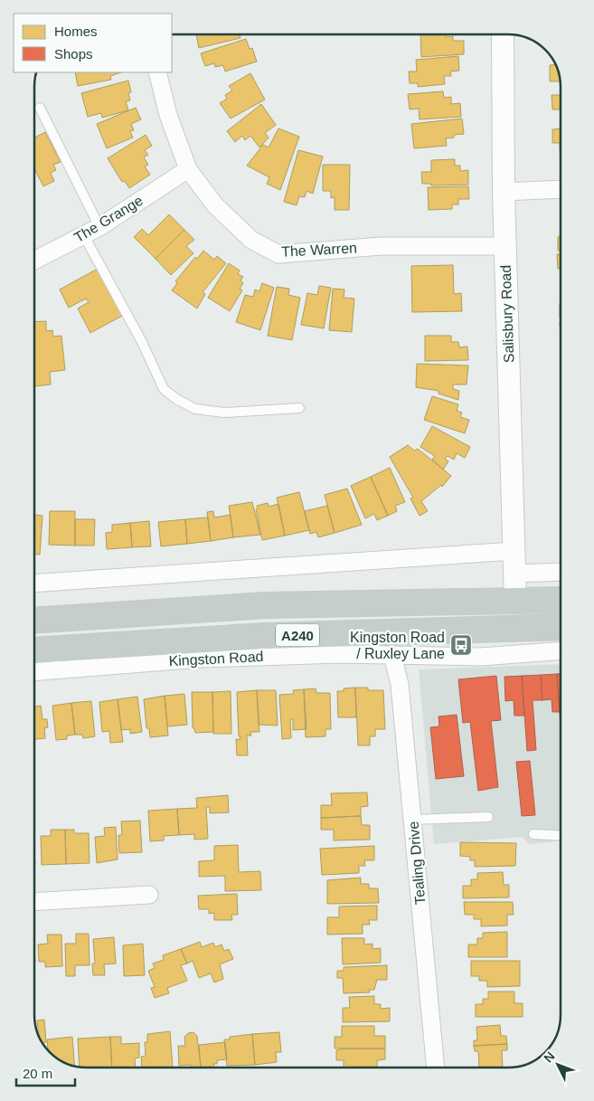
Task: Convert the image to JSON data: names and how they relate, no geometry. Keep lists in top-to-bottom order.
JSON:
{
  "streets": {
    "highway": ["A240", "Kingston Road"],
    "street": [
      "The Grange",
      "The Warren",
      "Salisbury Road",
      "Tealing Drive"
    ]
  },
  "crossings": [
    ["The Grange", "The Warren"],
    ["The Warren", "Salisbury Road"],
    ["Salisbury Road", "A240"],
    ["Kingston Road", "Tealing Drive"]
  ],
  "places": {
    "bus stop": ["Kingston Road / Ruxley Lane"]
  },
  "legend": ["Homes", "Shops"],
  "scale_bar": "20 m",
  "north": "top left"
}
